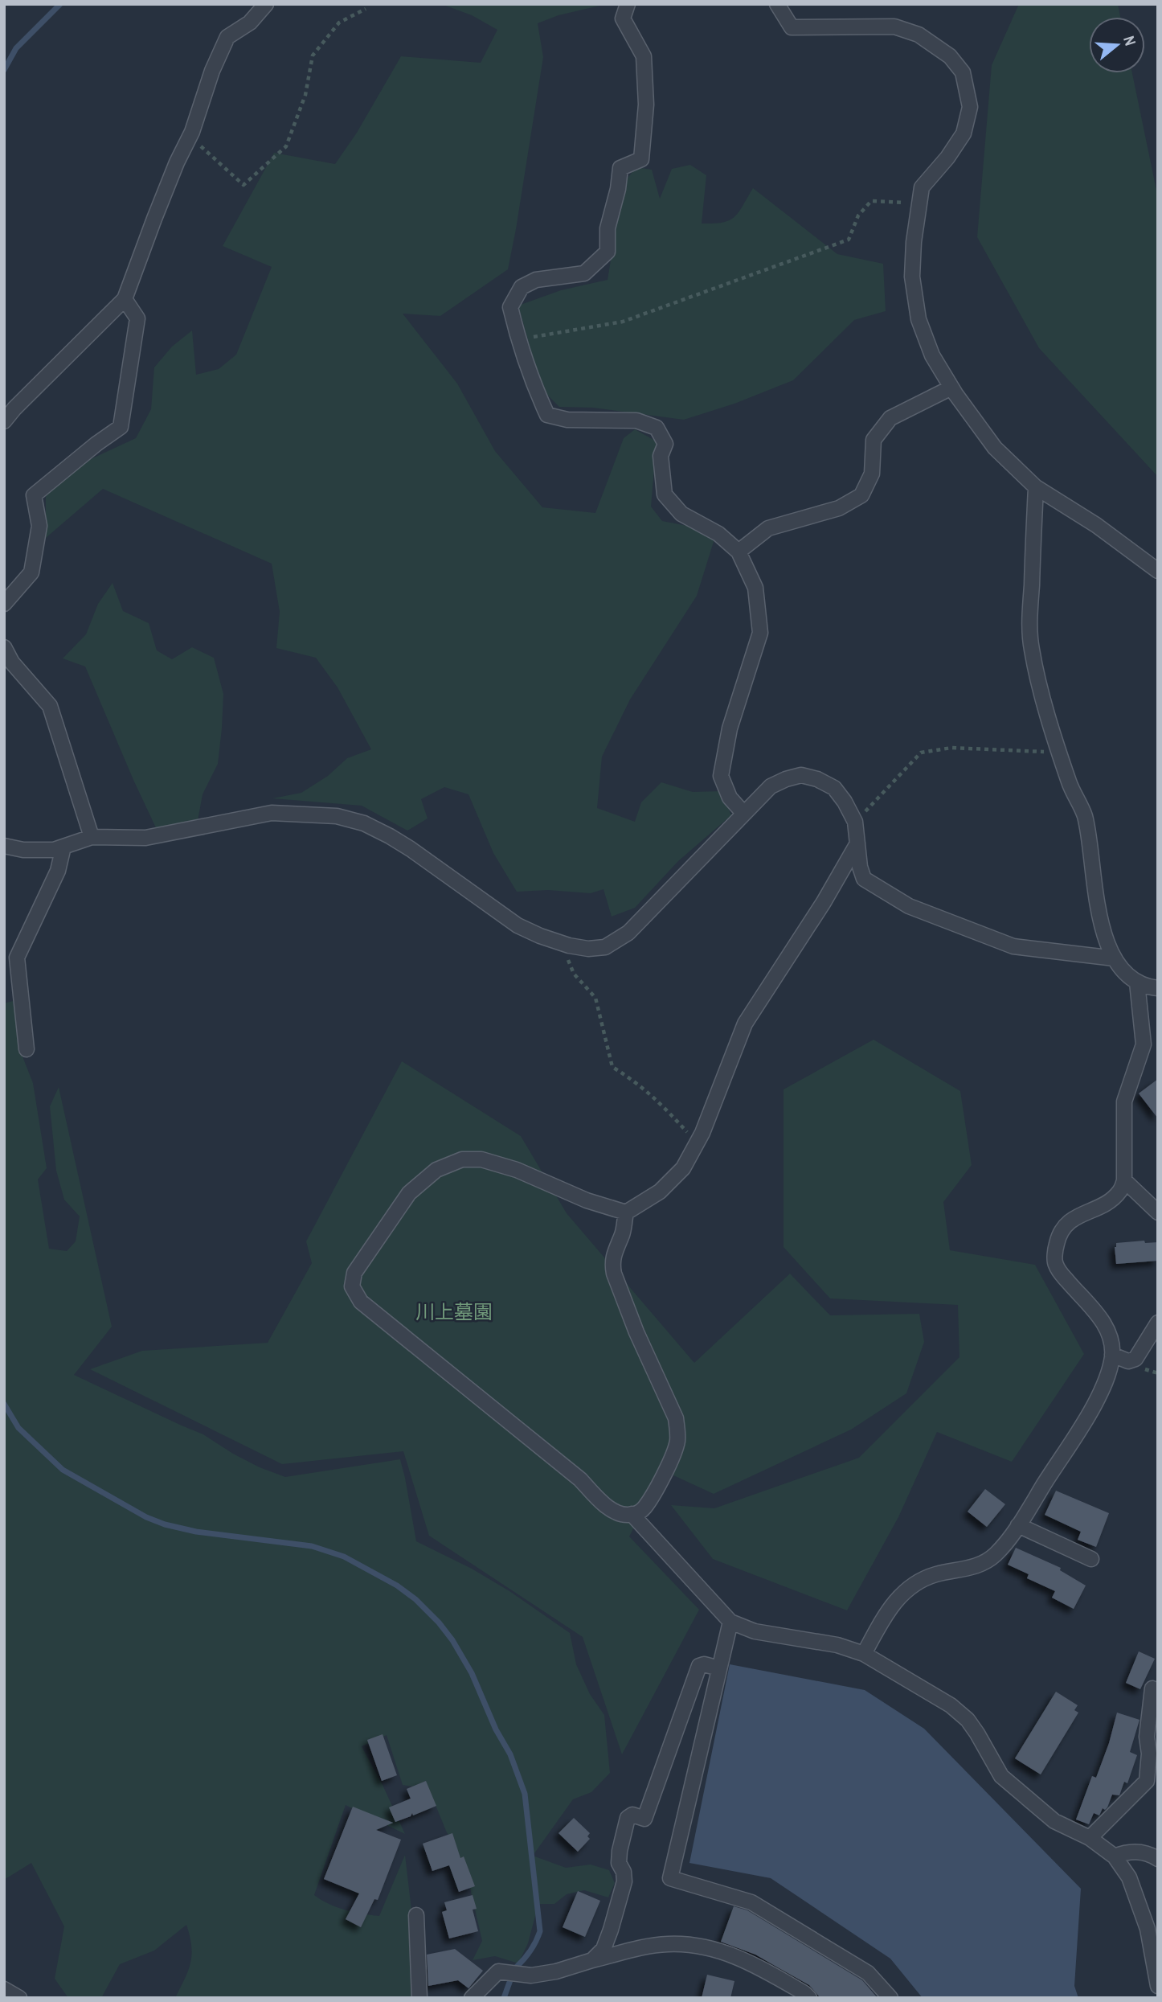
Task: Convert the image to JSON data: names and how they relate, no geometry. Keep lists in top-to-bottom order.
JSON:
{
  "parks": ["川上墓園"],
  "north": "right"
}
